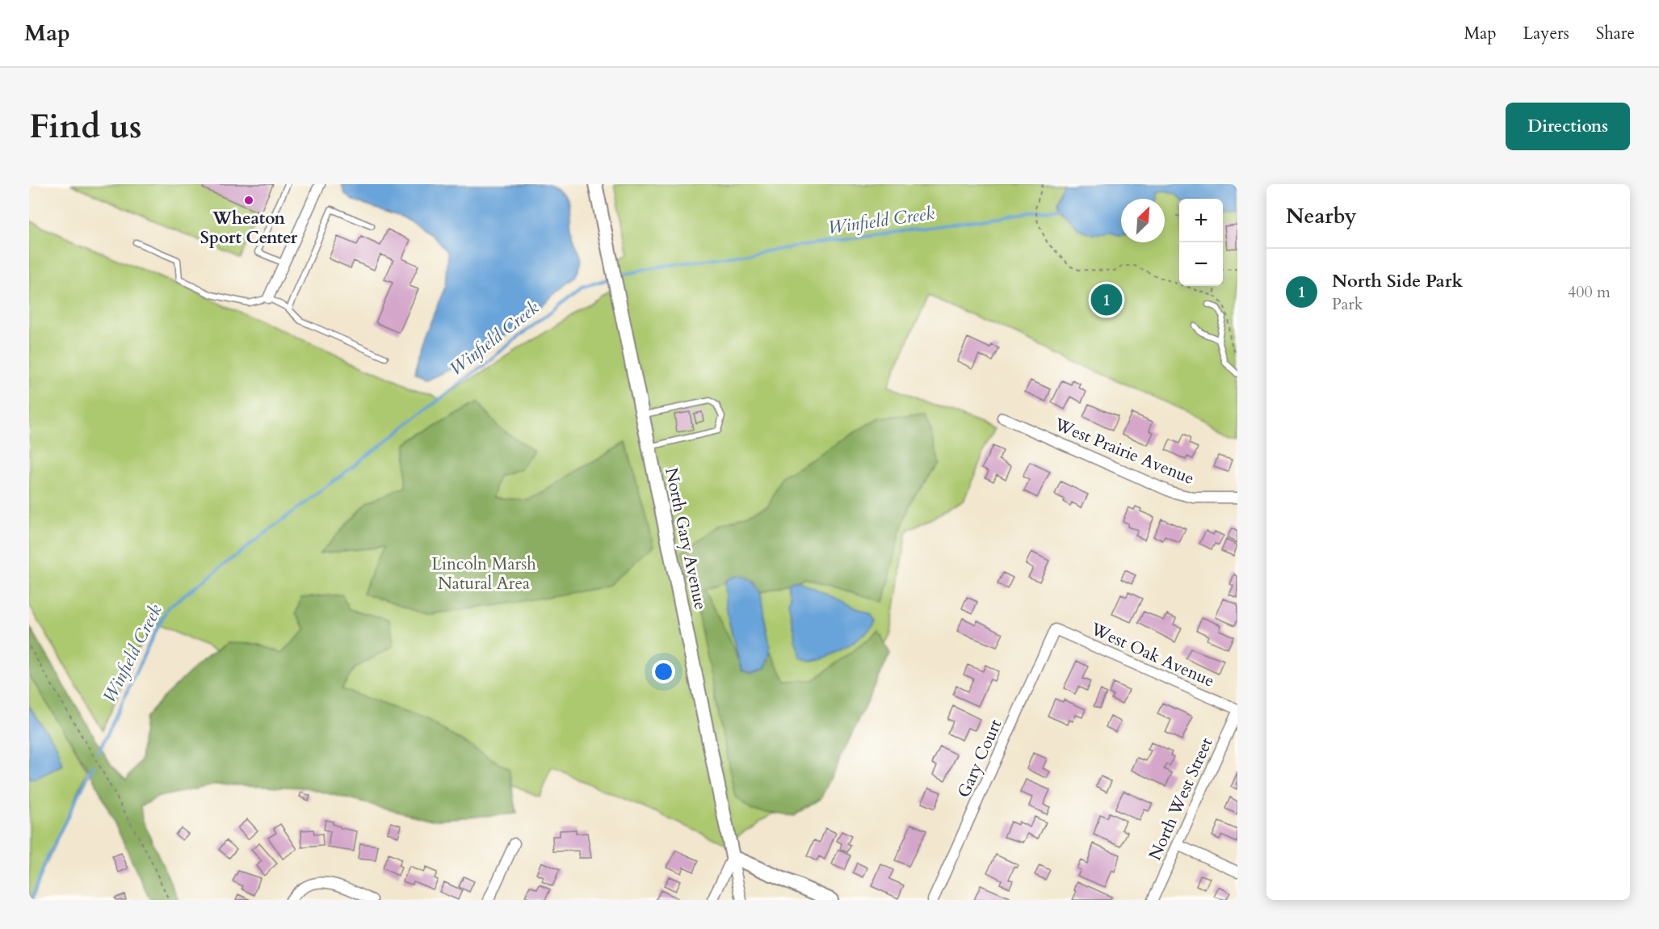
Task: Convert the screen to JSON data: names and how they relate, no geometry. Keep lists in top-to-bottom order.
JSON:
{
  "streets": {
    "street": [
      "West Prairie Avenue",
      "North Gary Avenue",
      "West Oak Avenue",
      "Gary Court",
      "North West Street"
    ]
  },
  "crossings": [
    ["West Oak Avenue", "Gary Court"],
    ["West Oak Avenue", "North West Street"]
  ],
  "water": ["Winfield Creek"],
  "parks": ["Lincoln Marsh Natural Area"],
  "places": ["Wheaton Sport Center"],
  "north": "top right",
  "page": {
    "header": "Map",
    "nav": ["Map", "Layers", "Share"],
    "buttons": "Directions",
    "title": "Find us",
    "heading": "Nearby",
    "map_buttons": ["+", "−"],
    "list": [
      {
        "mark": "1",
        "name": "North Side Park",
        "note": "Park",
        "value": "400 m"
      }
    ],
    "pins": "1"
  }
}
